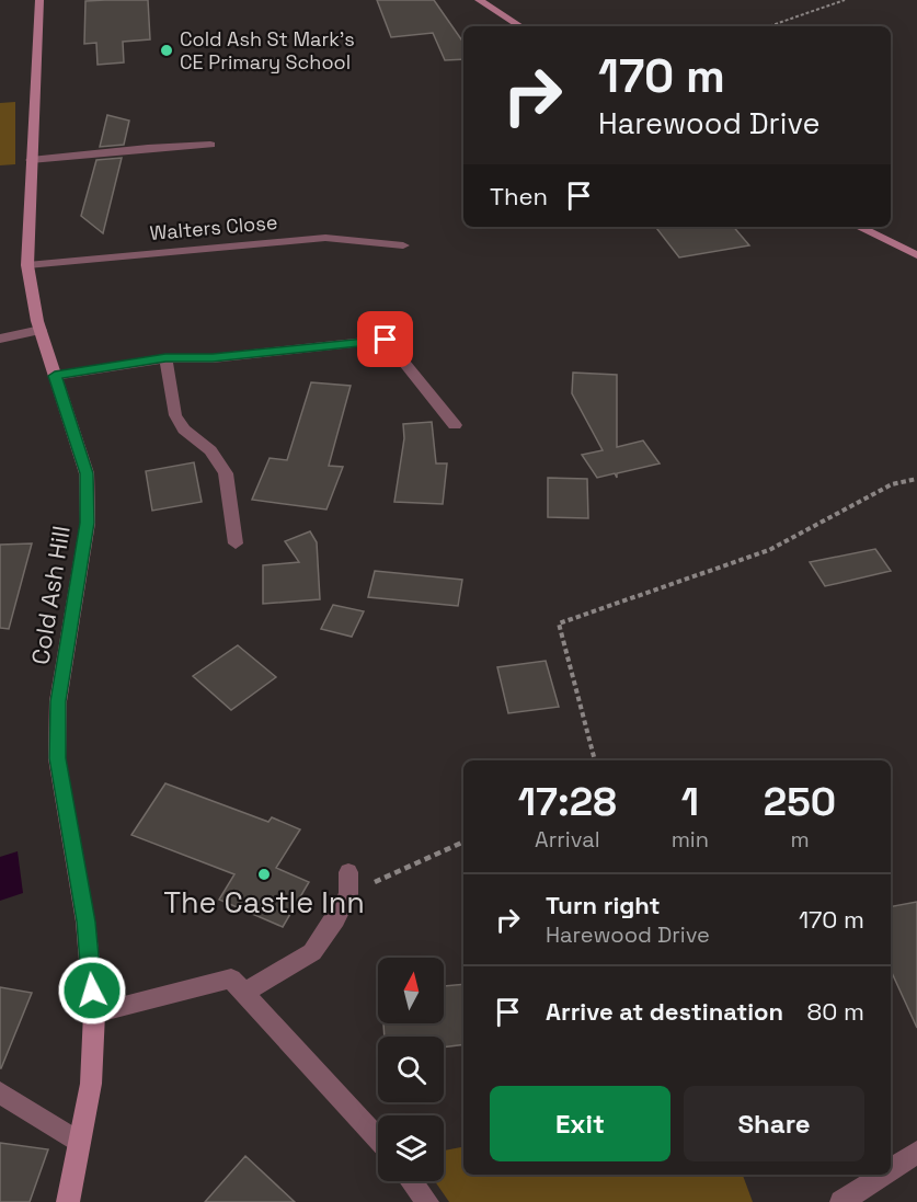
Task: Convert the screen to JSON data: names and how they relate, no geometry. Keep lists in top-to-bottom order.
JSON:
{
  "streets": {
    "street": ["Walters Close", "Cold Ash Hill"]
  },
  "crossings": [
    ["Walters Close", "Cold Ash Hill"]
  ],
  "places": ["Cold Ash St Mark's CE Primary School", "The Castle Inn"],
  "north": "top",
  "page": {
    "turn": ["170 m", "Harewood Drive"],
    "then": "Then",
    "eta": [
      "17:28",
      "Arrival",
      "1",
      "min",
      "250",
      "m"
    ],
    "list": [
      {
        "name": "Turn right",
        "note": "Harewood Drive",
        "value": "170 m"
      },
      {
        "name": "Arrive at destination",
        "value": "80 m"
      }
    ],
    "buttons": ["Exit", "Share"]
  }
}
